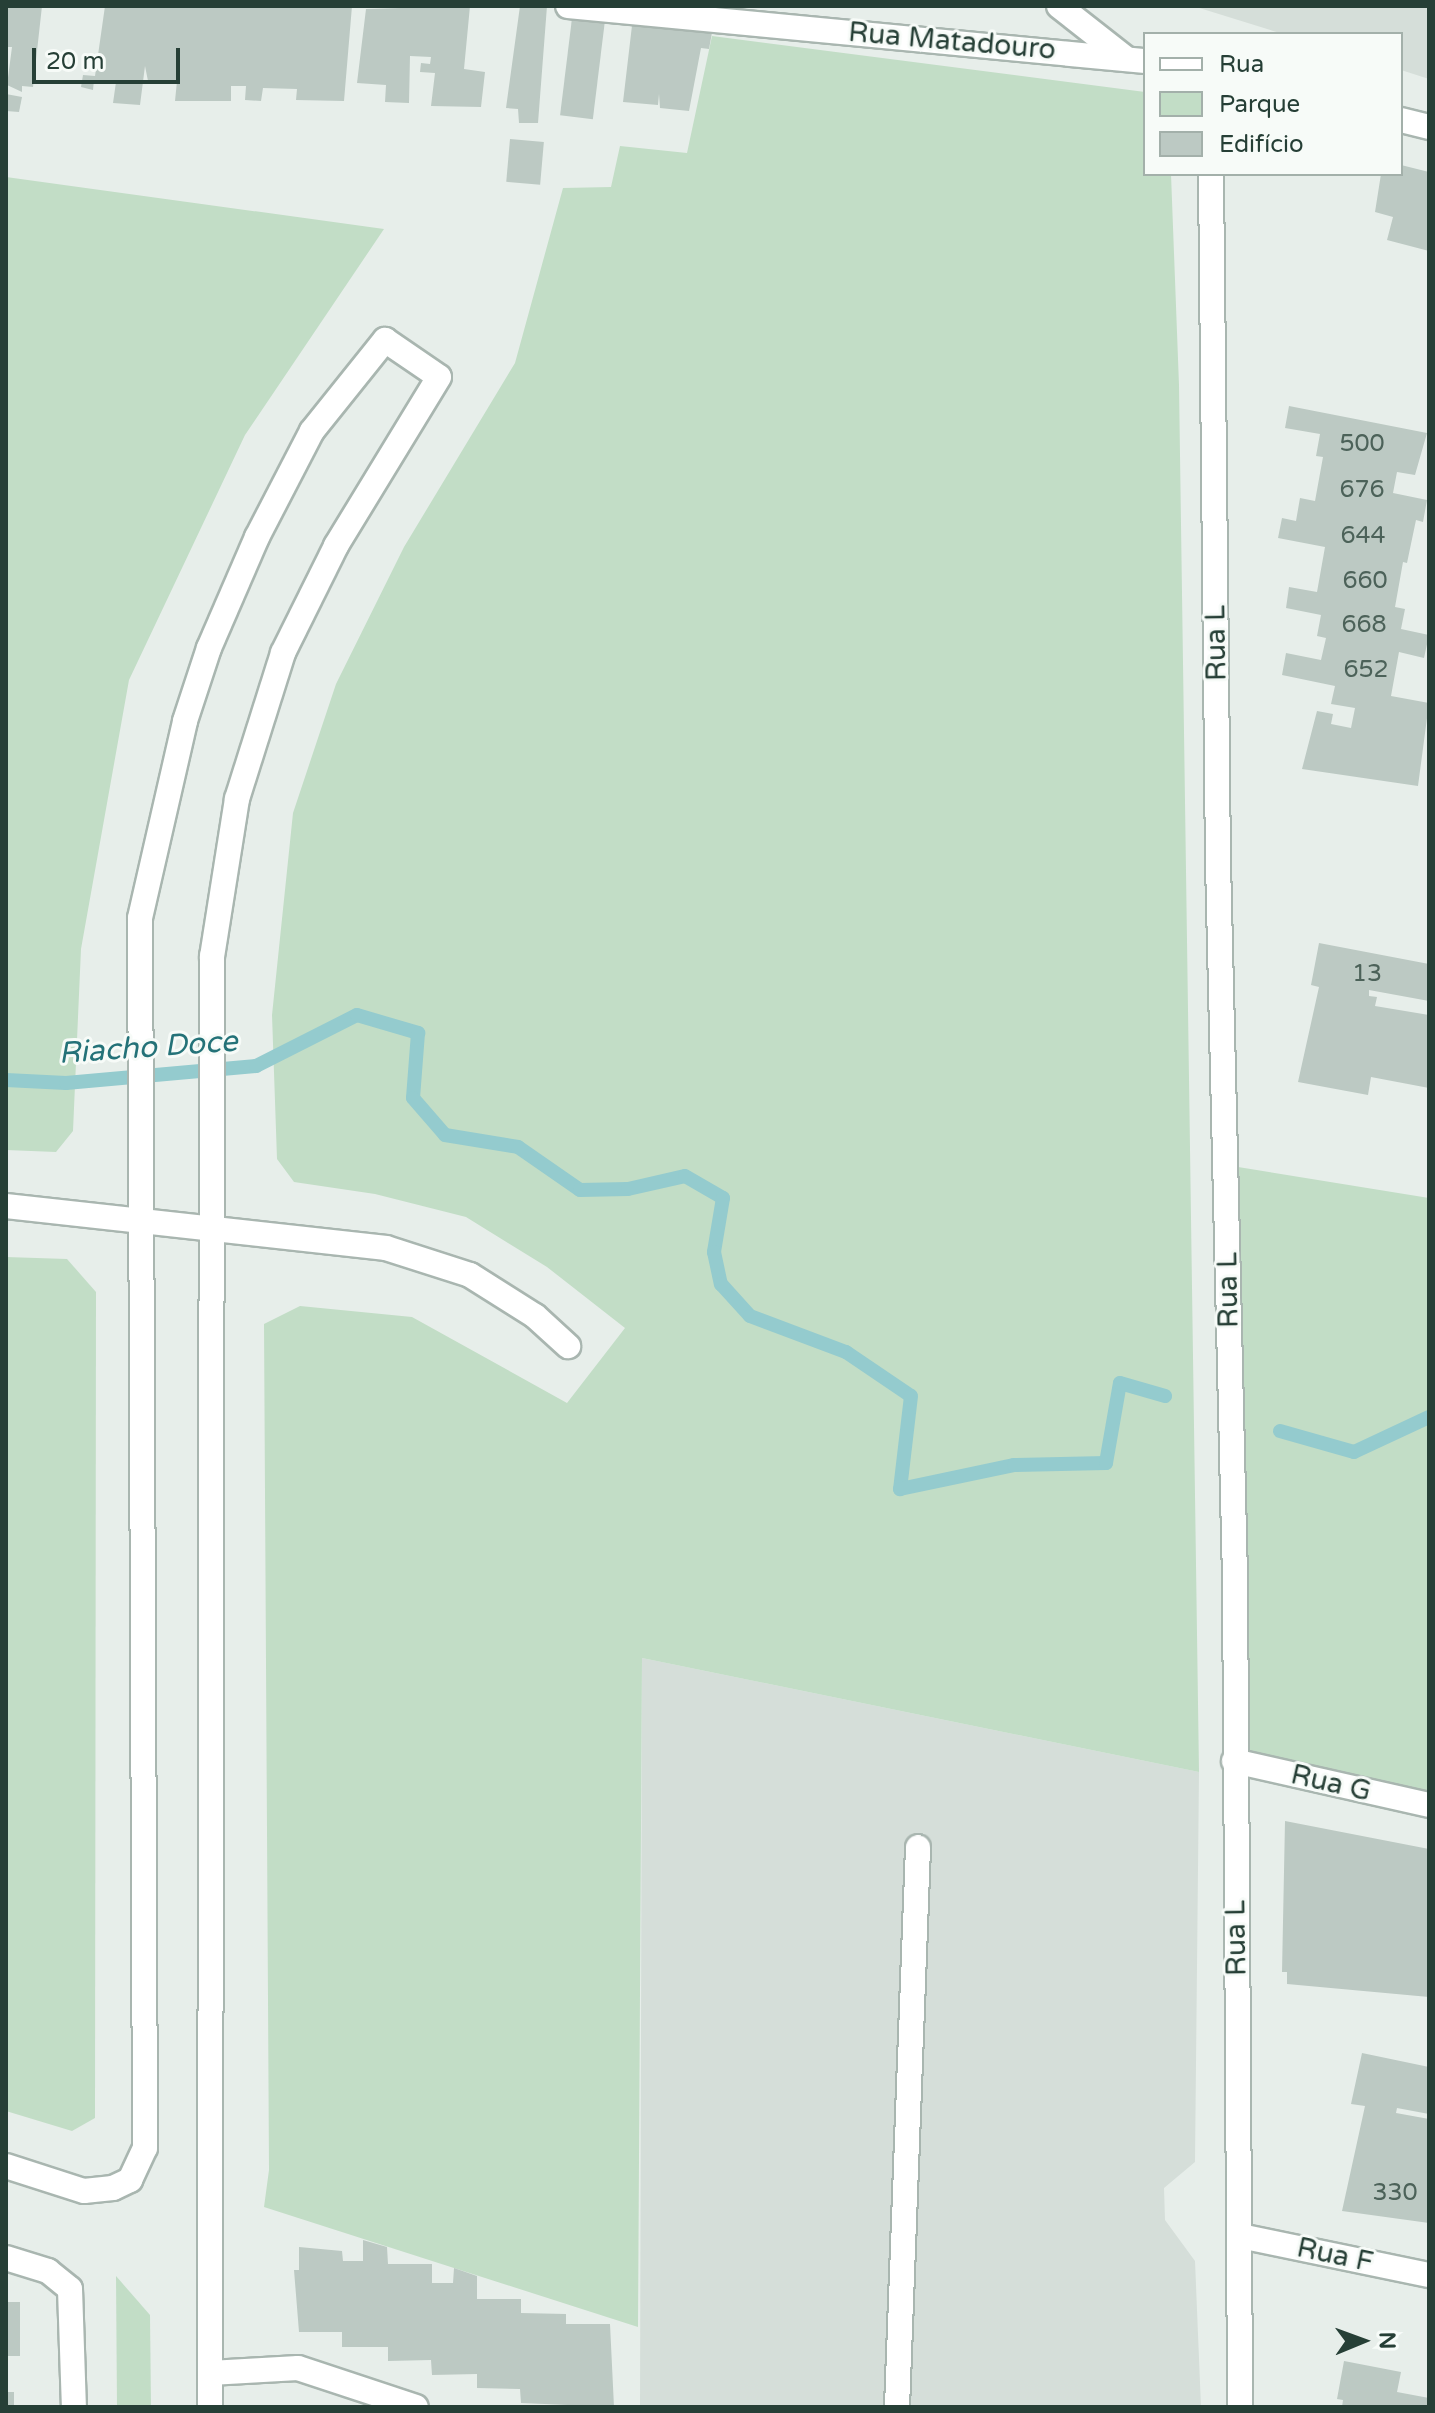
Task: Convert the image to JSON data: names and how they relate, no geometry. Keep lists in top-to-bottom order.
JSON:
{
  "streets": {
    "street": [
      "Rua Matadouro",
      "Rua L",
      "Rua G",
      "Rua F"
    ]
  },
  "crossings": [
    ["Rua L", "Rua G"],
    ["Rua L", "Rua F"]
  ],
  "water": ["Riacho Doce"],
  "house_numbers": [
    "500",
    "676",
    "644",
    "660",
    "668",
    "652",
    "13",
    "330"
  ],
  "legend": ["Rua", "Parque", "Edifício"],
  "scale_bar": "20 m",
  "north": "right"
}
